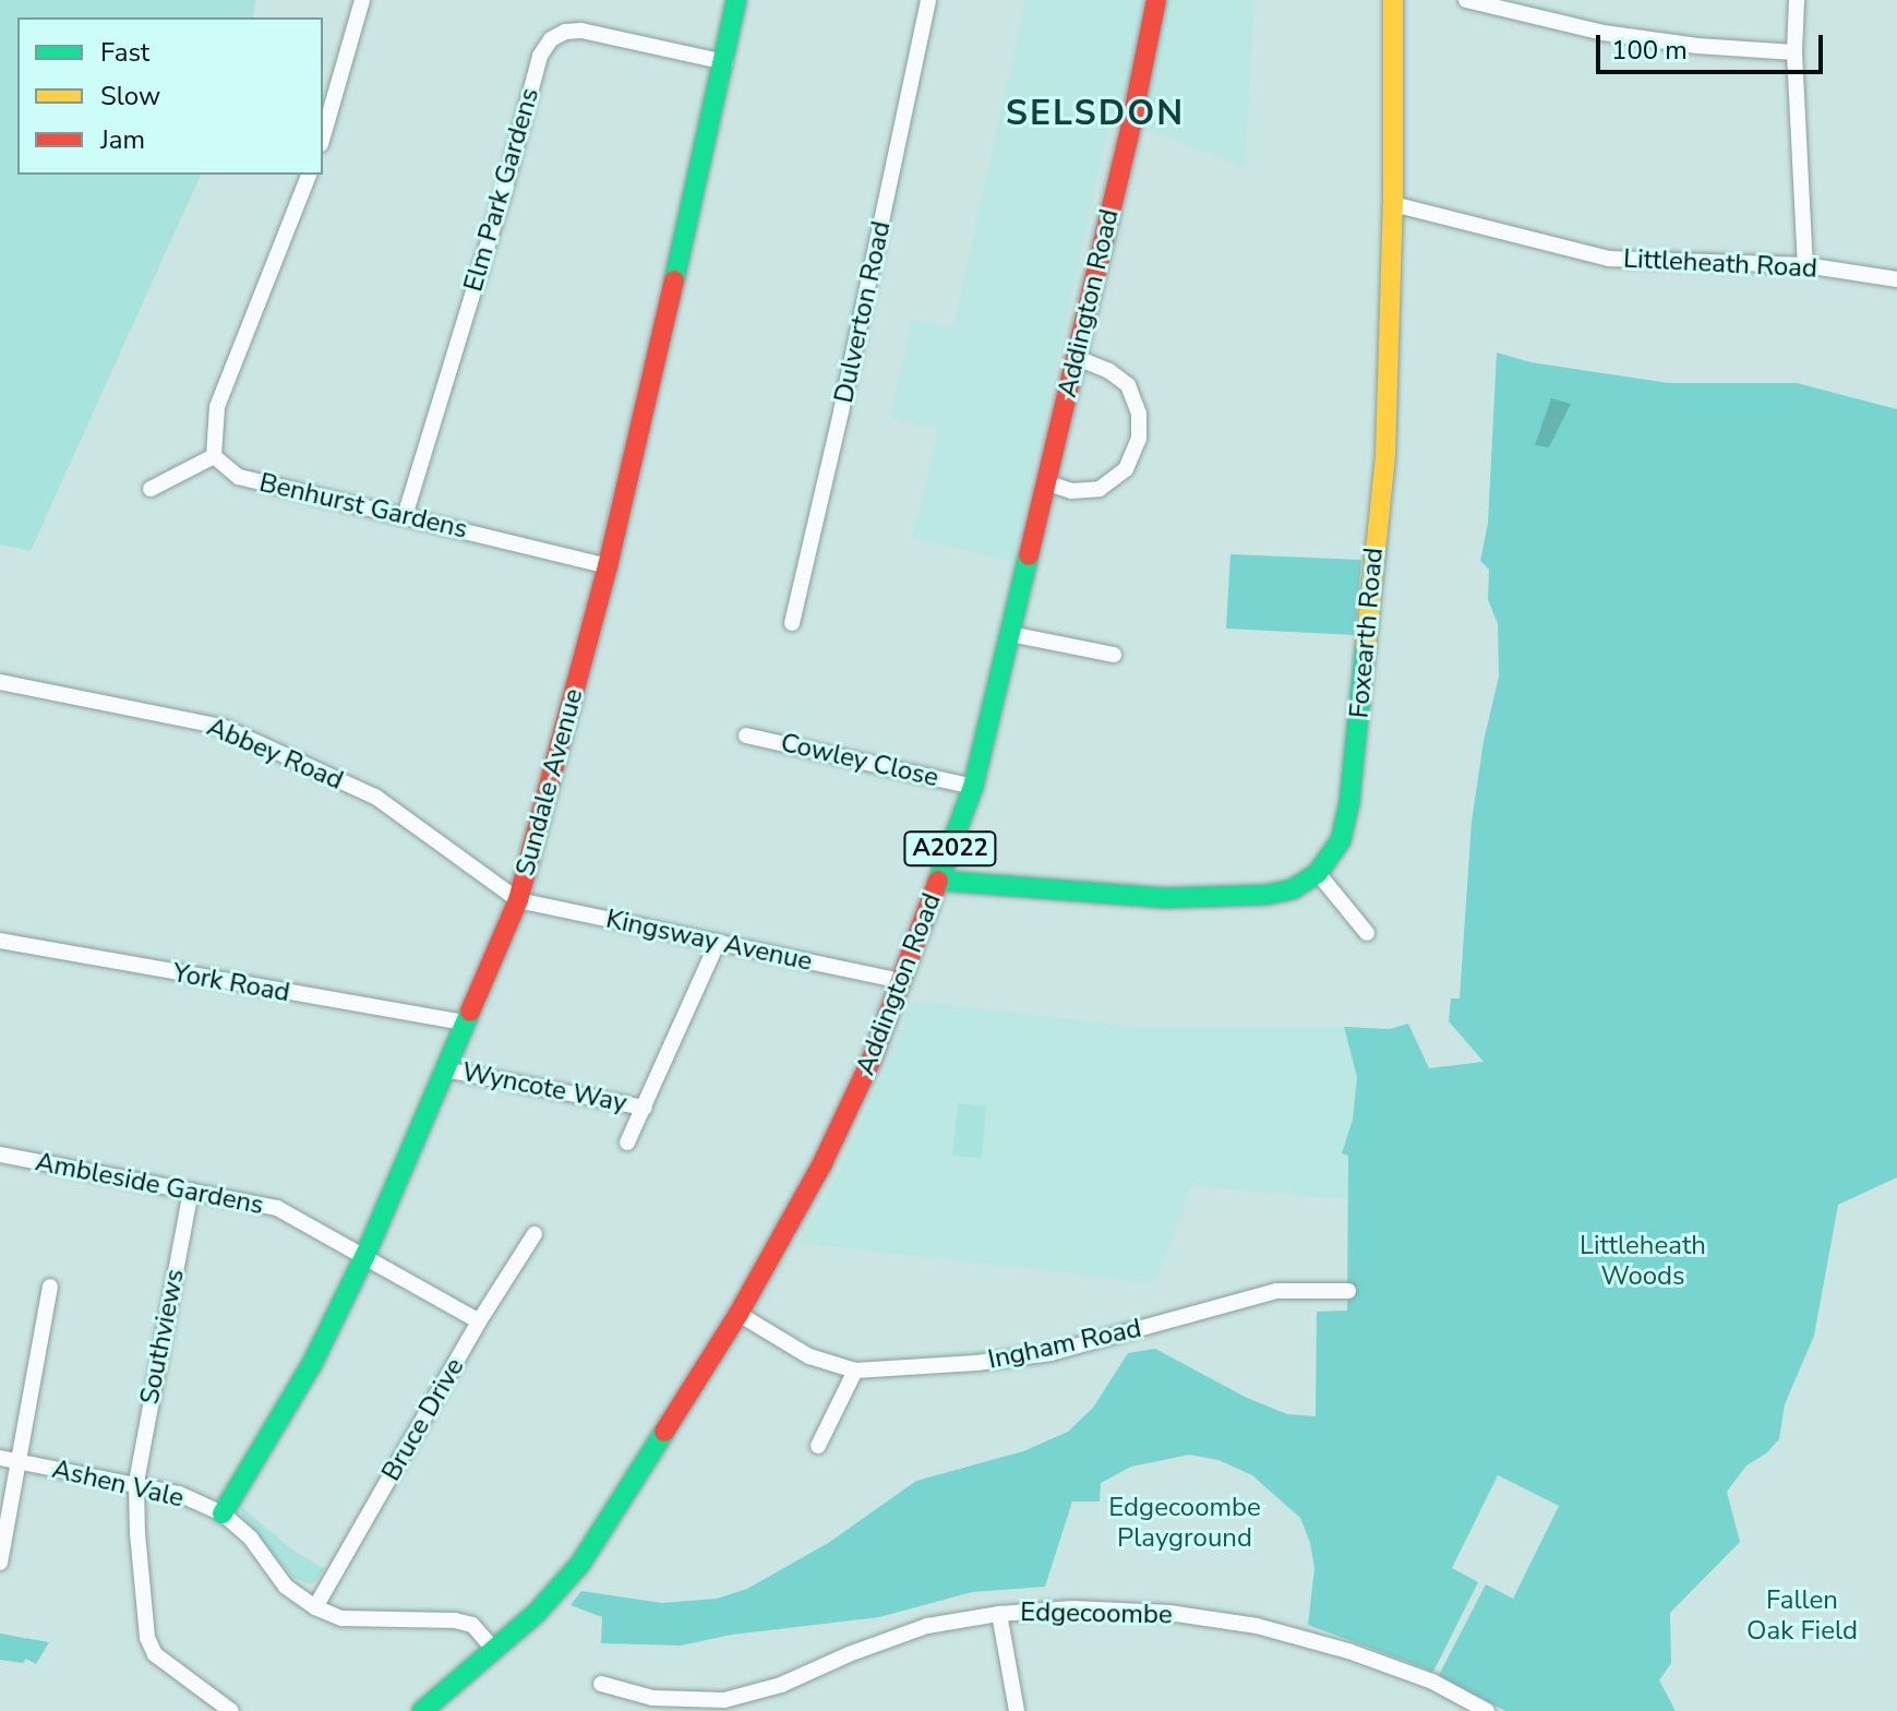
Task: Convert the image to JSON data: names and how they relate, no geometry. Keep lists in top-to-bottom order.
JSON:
{
  "streets": {
    "street": [
      "Elm Park Gardens",
      "Littleheath Road",
      "Addington Road",
      "Dulverton Road",
      "Benhurst Gardens",
      "Foxearth Road",
      "Abbey Road",
      "Cowley Close",
      "Sundale Avenue",
      "A2022",
      "Kingsway Avenue",
      "York Road",
      "Wyncote Way",
      "Ambleside Gardens",
      "Southviews",
      "Ingham Road",
      "Bruce Drive",
      "Ashen Vale",
      "Edgecoombe"
    ]
  },
  "crossings": [
    ["Elm Park Gardens", "Benhurst Gardens"],
    ["Elm Park Gardens", "Sundale Avenue"],
    ["Littleheath Road", "Foxearth Road"],
    ["Addington Road", "Cowley Close"],
    ["Addington Road", "A2022"],
    ["Addington Road", "Kingsway Avenue"],
    ["Addington Road", "Ingham Road"],
    ["Addington Road", "Ashen Vale"],
    ["Benhurst Gardens", "Sundale Avenue"],
    ["Abbey Road", "Sundale Avenue"],
    ["Abbey Road", "Kingsway Avenue"],
    ["Sundale Avenue", "Kingsway Avenue"],
    ["Sundale Avenue", "York Road"],
    ["Sundale Avenue", "Wyncote Way"],
    ["Sundale Avenue", "Ambleside Gardens"],
    ["Sundale Avenue", "Ashen Vale"],
    ["A2022", "Ashen Vale"],
    ["Ambleside Gardens", "Southviews"],
    ["Ambleside Gardens", "Bruce Drive"],
    ["Southviews", "Ashen Vale"],
    ["Bruce Drive", "Ashen Vale"]
  ],
  "districts": ["SELSDON"],
  "parks": ["Littleheath Woods", "Edgecoombe Playground", "Fallen Oak Field"],
  "legend": ["Fast", "Slow", "Jam"],
  "scale_bar": "100 m"
}
